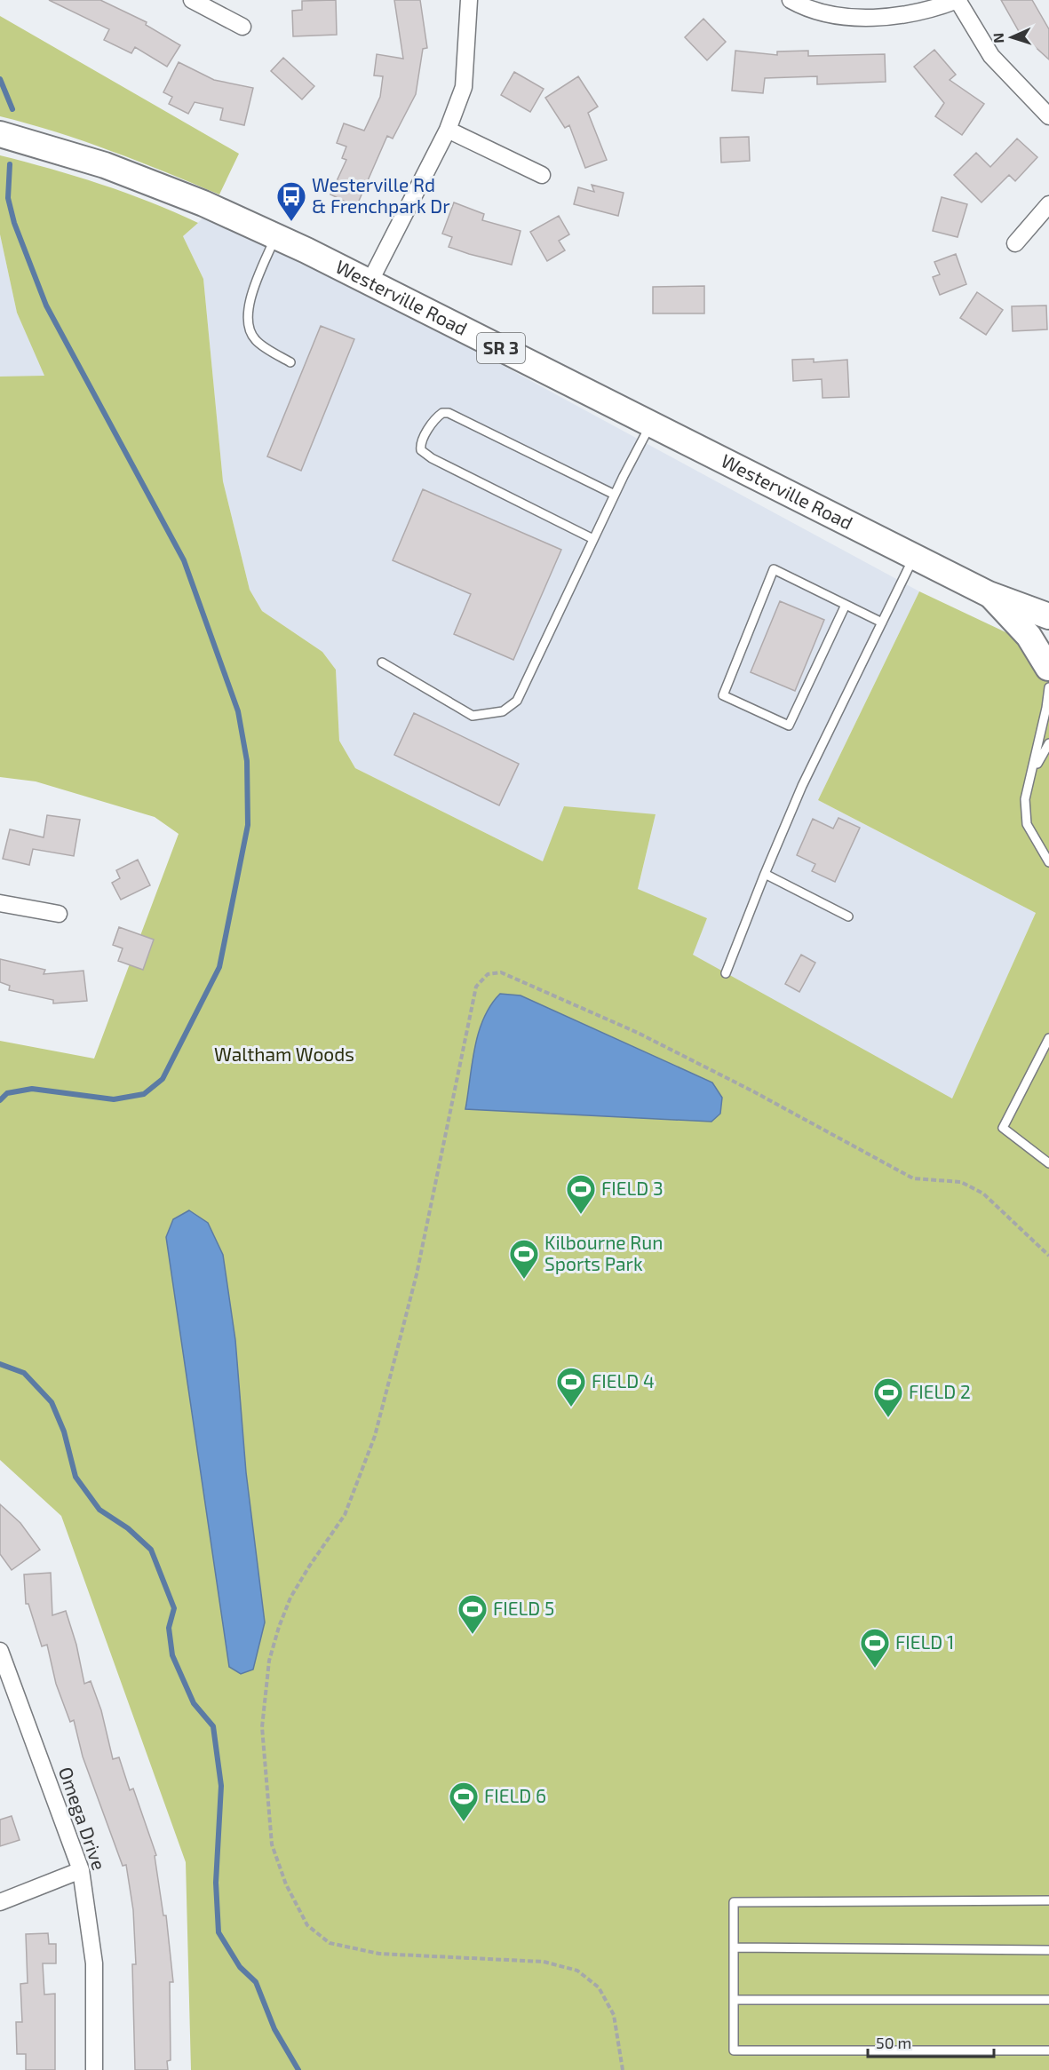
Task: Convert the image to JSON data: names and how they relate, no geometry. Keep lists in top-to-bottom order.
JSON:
{
  "streets": {
    "main road": ["Westerville Road", "SR 3"],
    "street": ["Omega Drive"]
  },
  "parks": ["Waltham Woods"],
  "places": {
    "bus stop": ["Westerville Rd & Frenchpark Dr"],
    "sports": [
      "FIELD 3",
      "Kilbourne Run Sports Park",
      "FIELD 4",
      "FIELD 2",
      "FIELD 5",
      "FIELD 1",
      "FIELD 6"
    ]
  },
  "scale_bar": "50 m",
  "north": "left"
}
